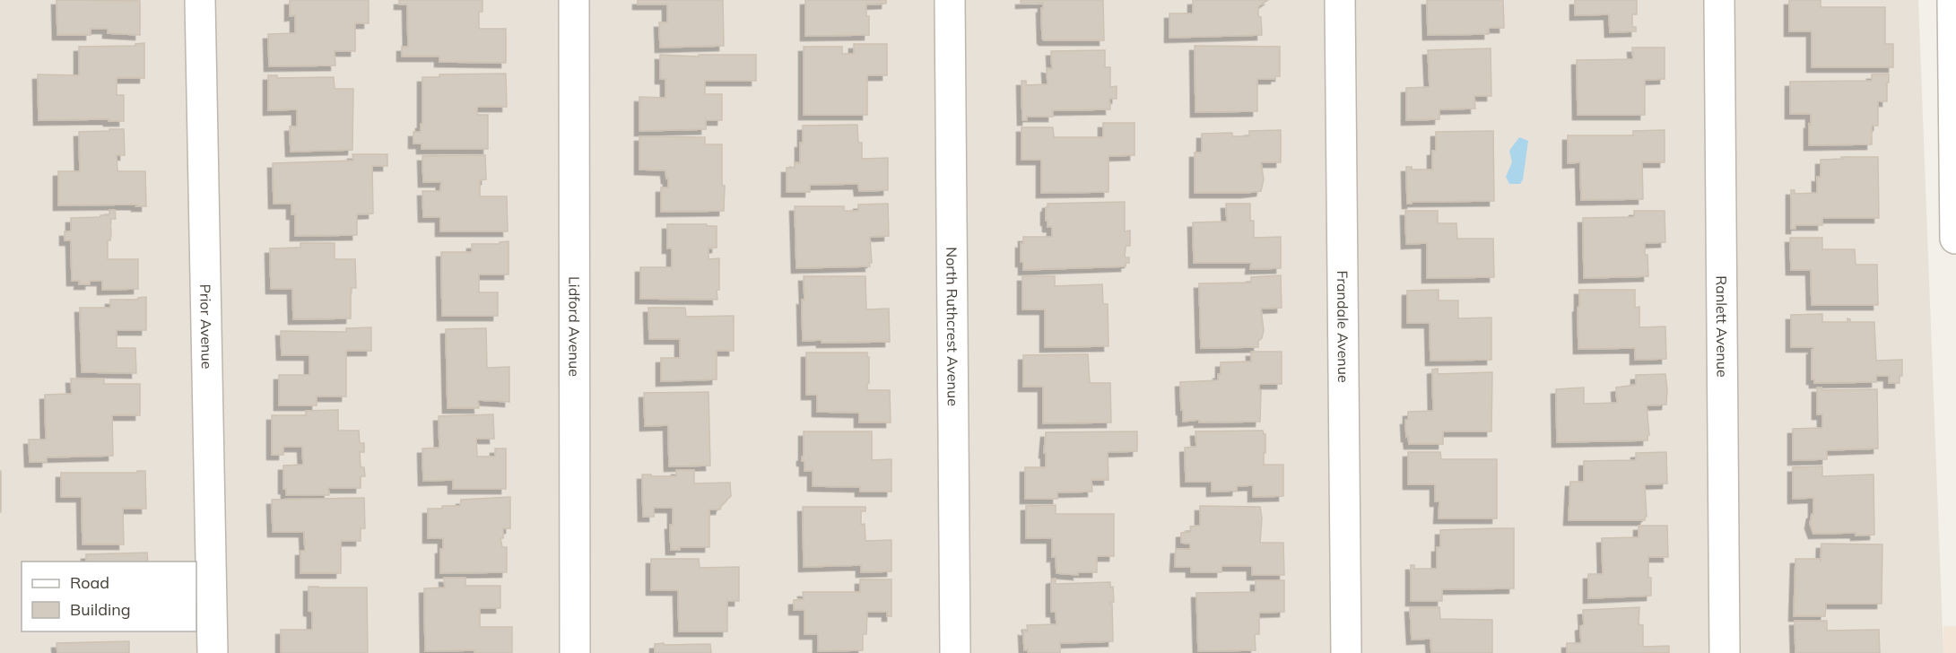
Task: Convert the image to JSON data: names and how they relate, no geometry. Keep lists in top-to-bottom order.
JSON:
{
  "streets": {
    "street": [
      "Prior Avenue",
      "Lidford Avenue",
      "North Ruthcrest Avenue",
      "Frandale Avenue",
      "Ranlett Avenue"
    ]
  },
  "legend": ["Road", "Building"]
}
